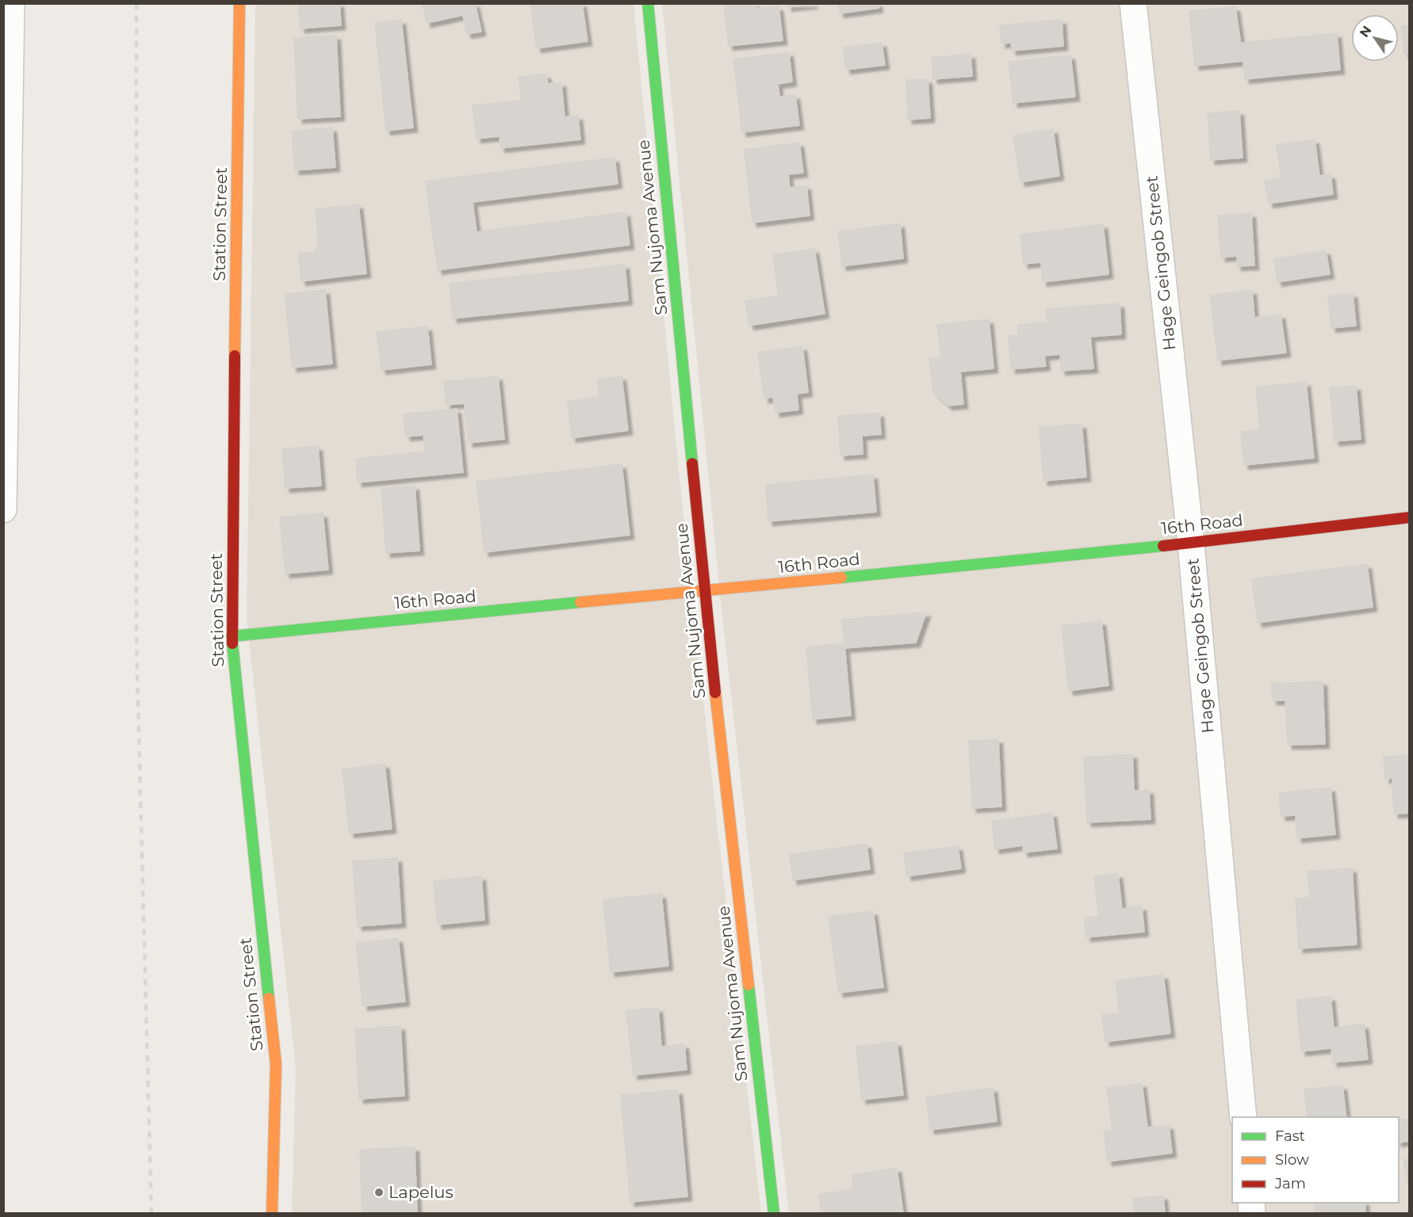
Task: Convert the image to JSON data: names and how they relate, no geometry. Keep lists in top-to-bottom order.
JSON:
{
  "streets": {
    "street": [
      "Station Street",
      "Sam Nujoma Avenue",
      "Hage Geingob Street",
      "16th Road"
    ]
  },
  "crossings": [
    ["Station Street", "16th Road"],
    ["Sam Nujoma Avenue", "16th Road"],
    ["Hage Geingob Street", "16th Road"]
  ],
  "places": ["Lapelus"],
  "legend": ["Fast", "Slow", "Jam"],
  "north": "top left"
}
